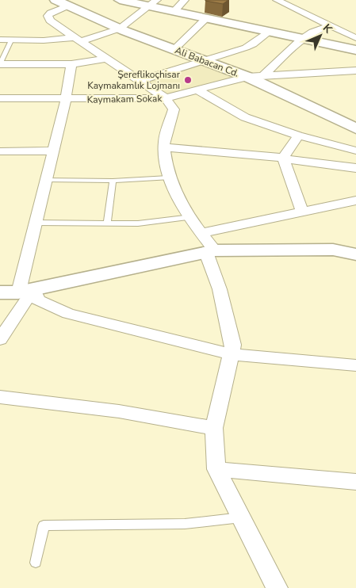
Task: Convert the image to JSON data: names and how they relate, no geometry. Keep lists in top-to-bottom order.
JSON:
{
  "streets": {
    "street": ["Ali Babacan Cd.", "Kaymakam Sokak"]
  },
  "crossings": [
    ["Ali Babacan Cd.", "Kaymakam Sokak"]
  ],
  "places": ["Şereflikoçhisar Kaymakamlık Lojmanı"],
  "north": "top right"
}
